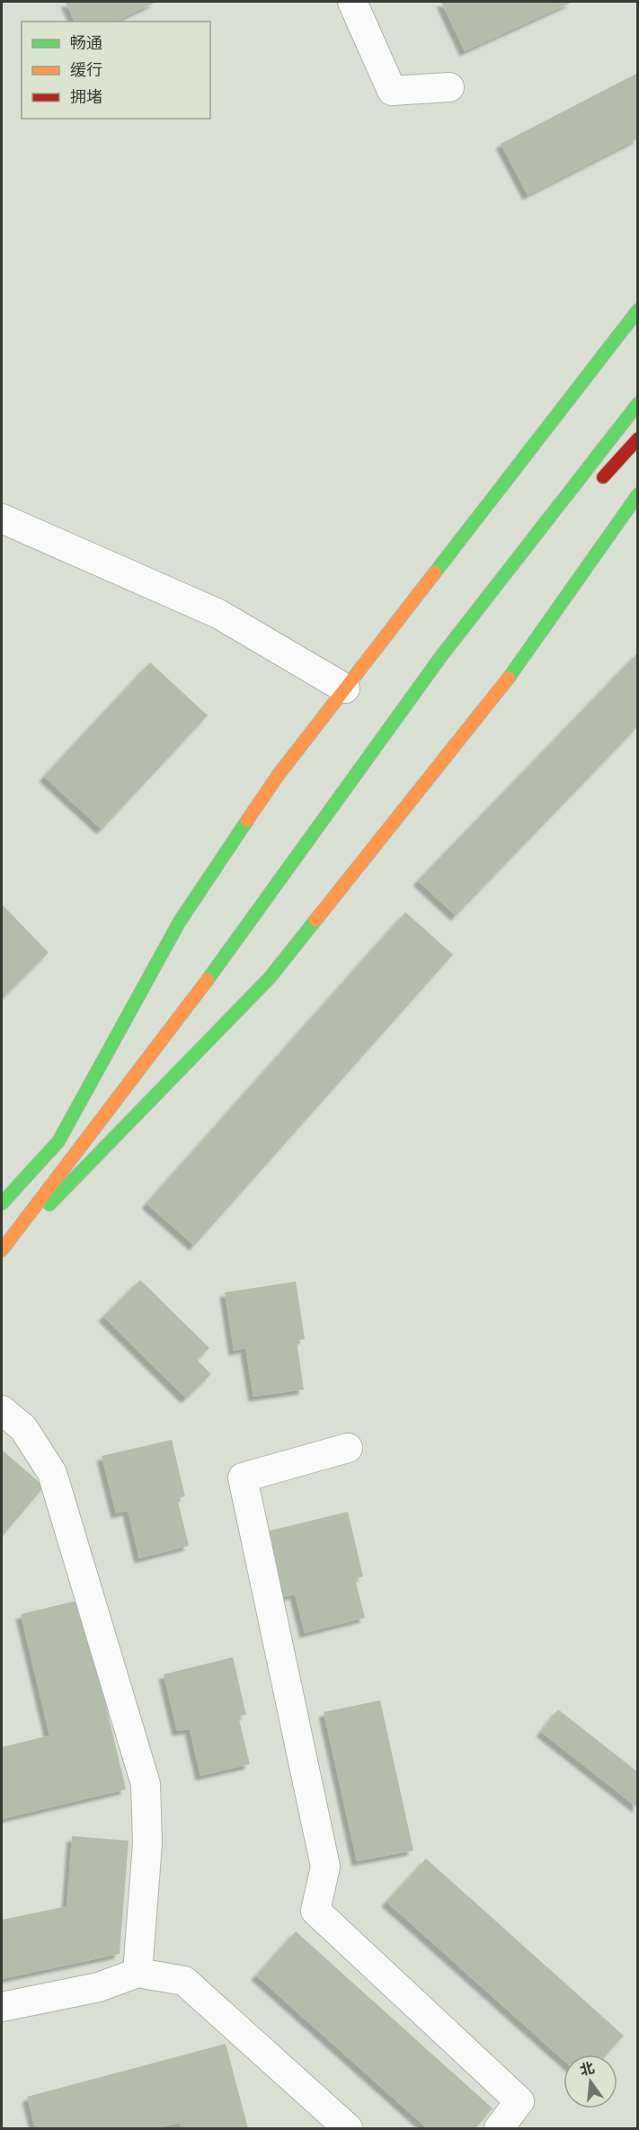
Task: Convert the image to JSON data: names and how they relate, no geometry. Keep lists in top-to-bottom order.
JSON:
{
  "legend": ["畅通", "缓行", "拥堵"],
  "north": "top"
}
